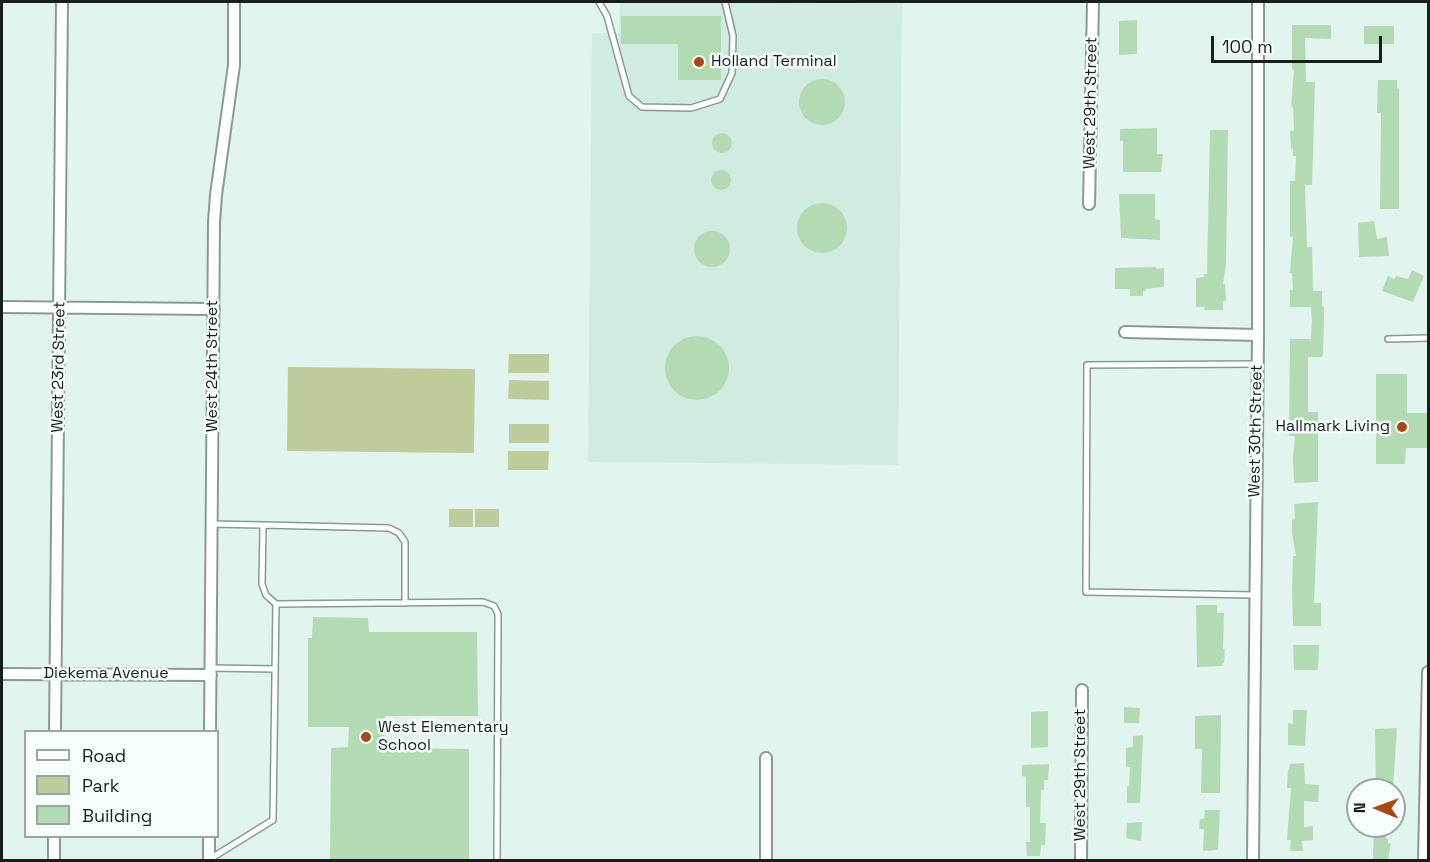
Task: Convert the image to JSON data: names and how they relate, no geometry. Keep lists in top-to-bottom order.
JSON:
{
  "streets": {
    "street": [
      "West 29th Street",
      "West 24th Street",
      "West 23rd Street",
      "West 30th Street",
      "Diekema Avenue"
    ]
  },
  "crossings": [
    ["West 24th Street", "Diekema Avenue"],
    ["West 23rd Street", "Diekema Avenue"]
  ],
  "places": ["Holland Terminal", "Hallmark Living", "West Elementary School"],
  "legend": ["Road", "Park", "Building"],
  "scale_bar": "100 m",
  "north": "left"
}
